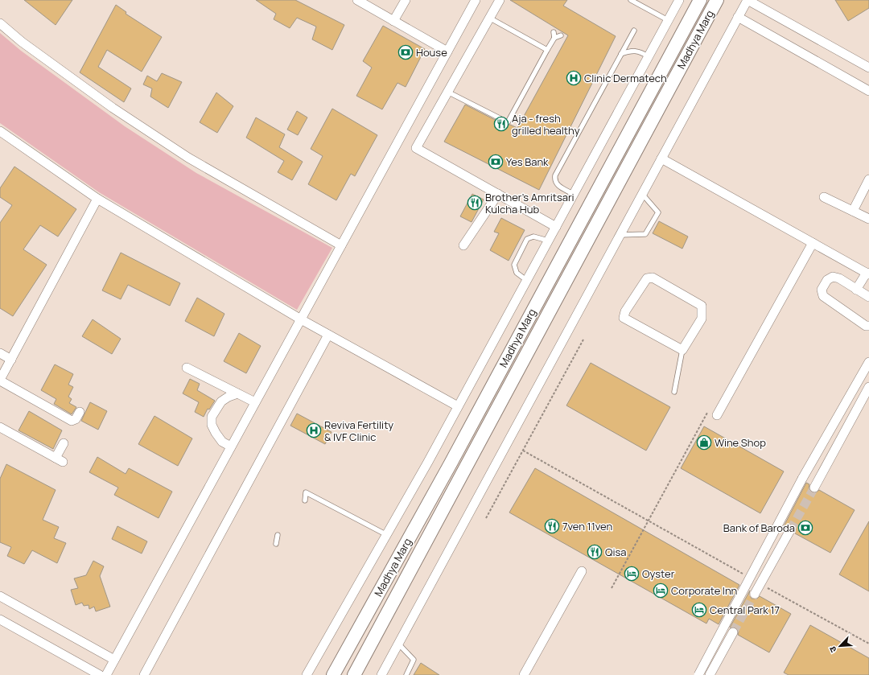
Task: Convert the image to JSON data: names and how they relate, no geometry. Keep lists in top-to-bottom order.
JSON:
{
  "streets": {
    "main road": ["Madhya Marg"]
  },
  "places": {
    "bank": ["House", "Yes Bank", "Bank of Baroda"],
    "hospital": ["Clinic Dermatech", "Reviva Fertility & IVF Clinic"],
    "restaurant": [
      "Aja - fresh grilled healthy",
      "Brother's Amritsari Kulcha Hub",
      "7ven 11ven",
      "Qisa"
    ],
    "shop": ["Wine Shop"],
    "hotel": ["Oyster", "Corporate Inn", "Central Park 17"]
  },
  "north": "bottom left"
}
